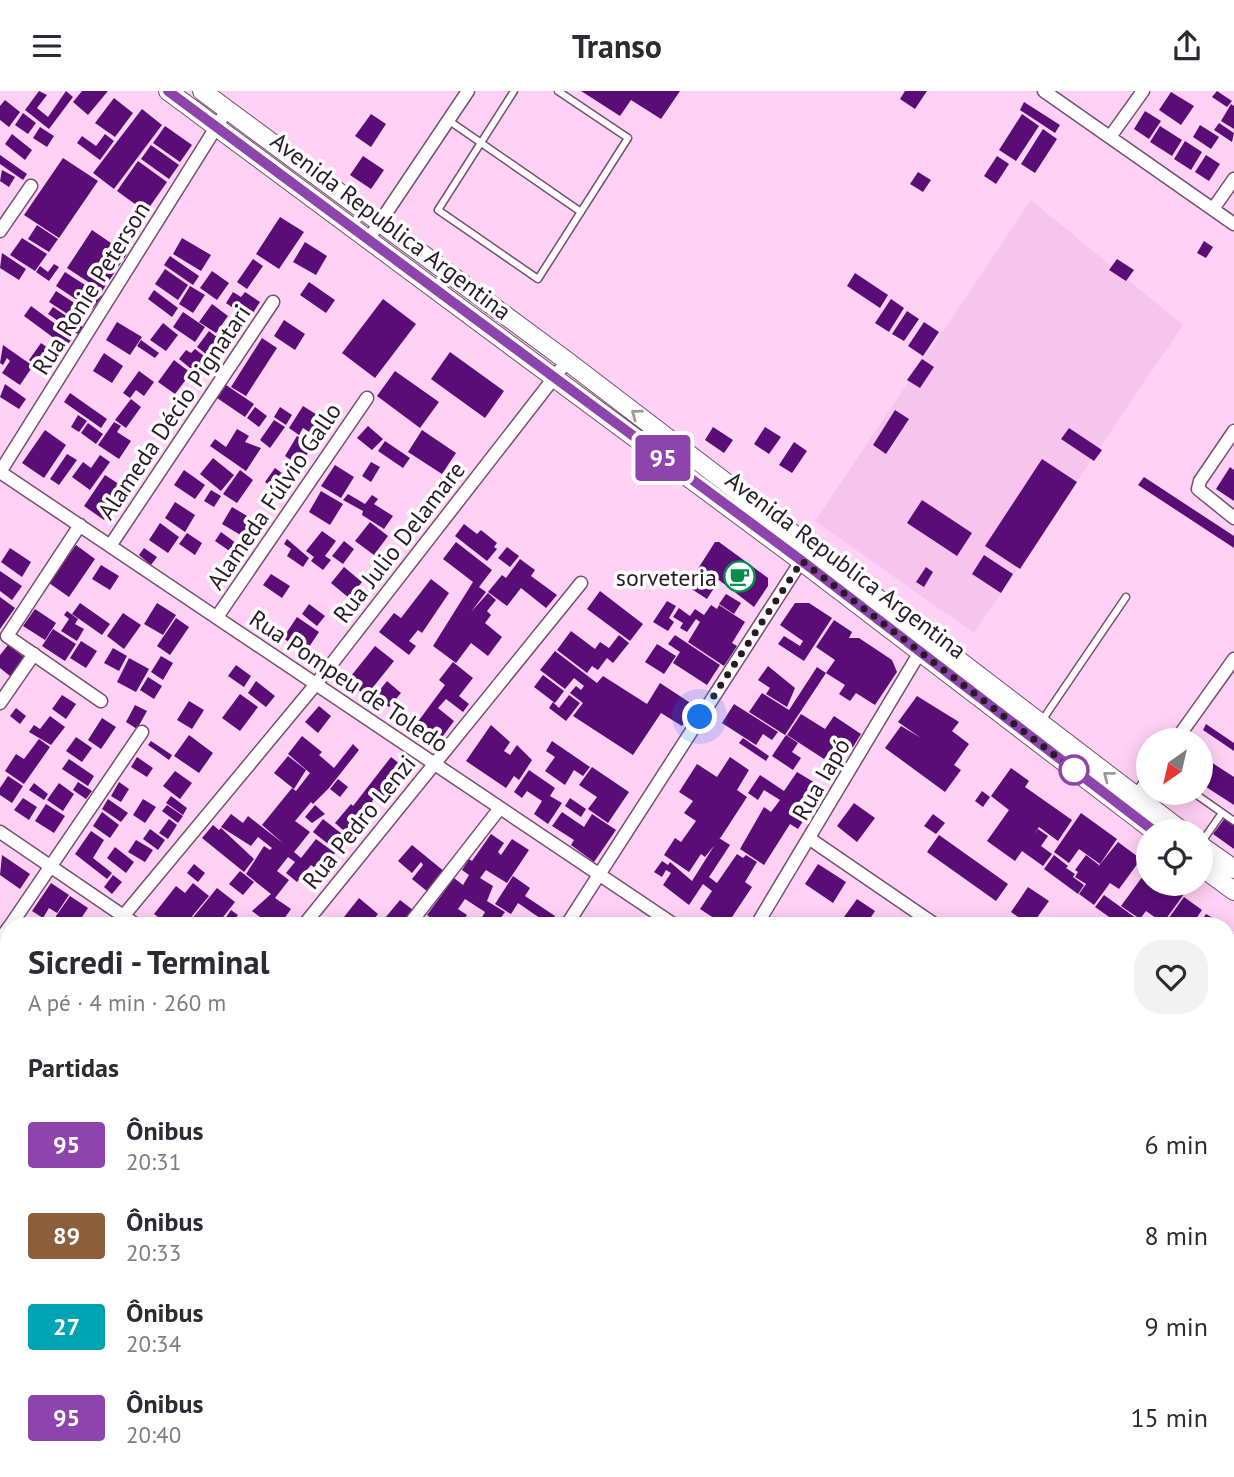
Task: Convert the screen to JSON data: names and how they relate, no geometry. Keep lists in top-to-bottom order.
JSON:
{
  "streets": {
    "main road": ["Avenida Republica Argentina"],
    "street": [
      "Rua Ronie Peterson",
      "Alameda Décio Pignatari",
      "Alameda Fúlvio Gallo",
      "Rua Julio Delamare",
      "Rua Pompeu de Toledo",
      "Rua Iapó",
      "Rua Pedro Lenzi"
    ]
  },
  "crossings": [
    ["Avenida Republica Argentina", "Rua Ronie Peterson"],
    ["Avenida Republica Argentina", "Rua Julio Delamare"],
    ["Avenida Republica Argentina", "Rua Iapó"],
    ["Rua Ronie Peterson", "Rua Pompeu de Toledo"],
    ["Alameda Décio Pignatari", "Rua Pompeu de Toledo"],
    ["Alameda Fúlvio Gallo", "Rua Pompeu de Toledo"],
    ["Rua Julio Delamare", "Rua Pompeu de Toledo"],
    ["Rua Pompeu de Toledo", "Rua Pedro Lenzi"]
  ],
  "places": {
    "cafe": ["sorveteria"]
  },
  "lines": ["bus line 95"],
  "north": "bottom left",
  "page": {
    "header": "Transo",
    "on_map": "95",
    "heading": [
      ["Sicredi - Terminal", "A pé · 4 min · 260 m"],
      "Partidas"
    ],
    "list": [
      {
        "mark": "95",
        "name": "Ônibus",
        "note": "20:31",
        "value": "6 min"
      },
      {
        "mark": "89",
        "name": "Ônibus",
        "note": "20:33",
        "value": "8 min"
      },
      {
        "mark": "27",
        "name": "Ônibus",
        "note": "20:34",
        "value": "9 min"
      },
      {
        "mark": "95",
        "name": "Ônibus",
        "note": "20:40",
        "value": "15 min"
      }
    ]
  }
}
